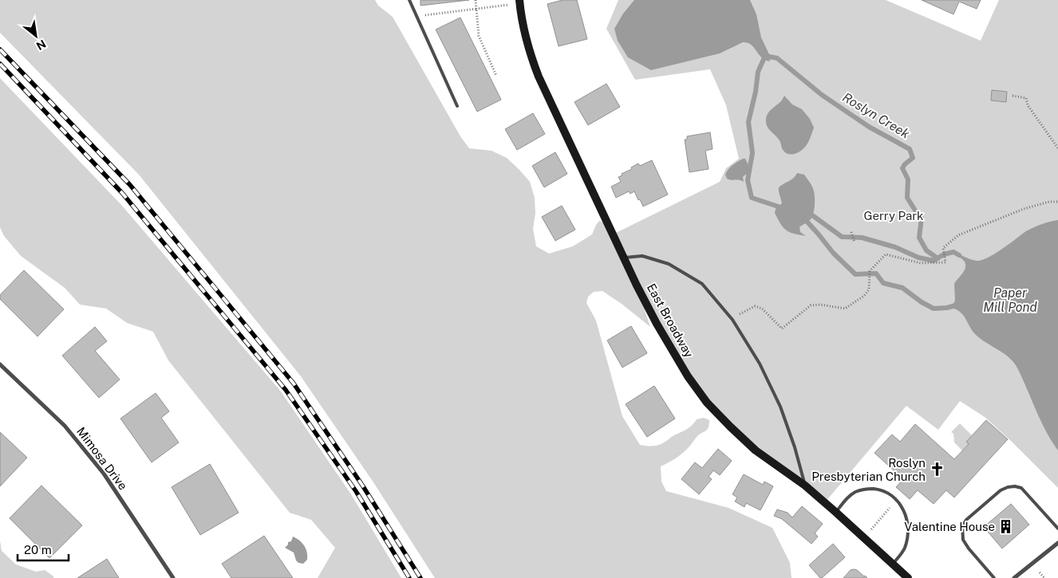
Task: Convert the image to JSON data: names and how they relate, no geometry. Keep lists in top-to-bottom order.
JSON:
{
  "streets": {
    "main road": ["East Broadway"],
    "street": ["Mimosa Drive"]
  },
  "water": ["Roslyn Creek", "Paper Mill Pond"],
  "parks": ["Gerry Park"],
  "places": {
    "church": ["Roslyn Presbyterian Church"],
    "building": ["Valentine House"]
  },
  "scale_bar": "20 m",
  "north": "bottom right"
}
